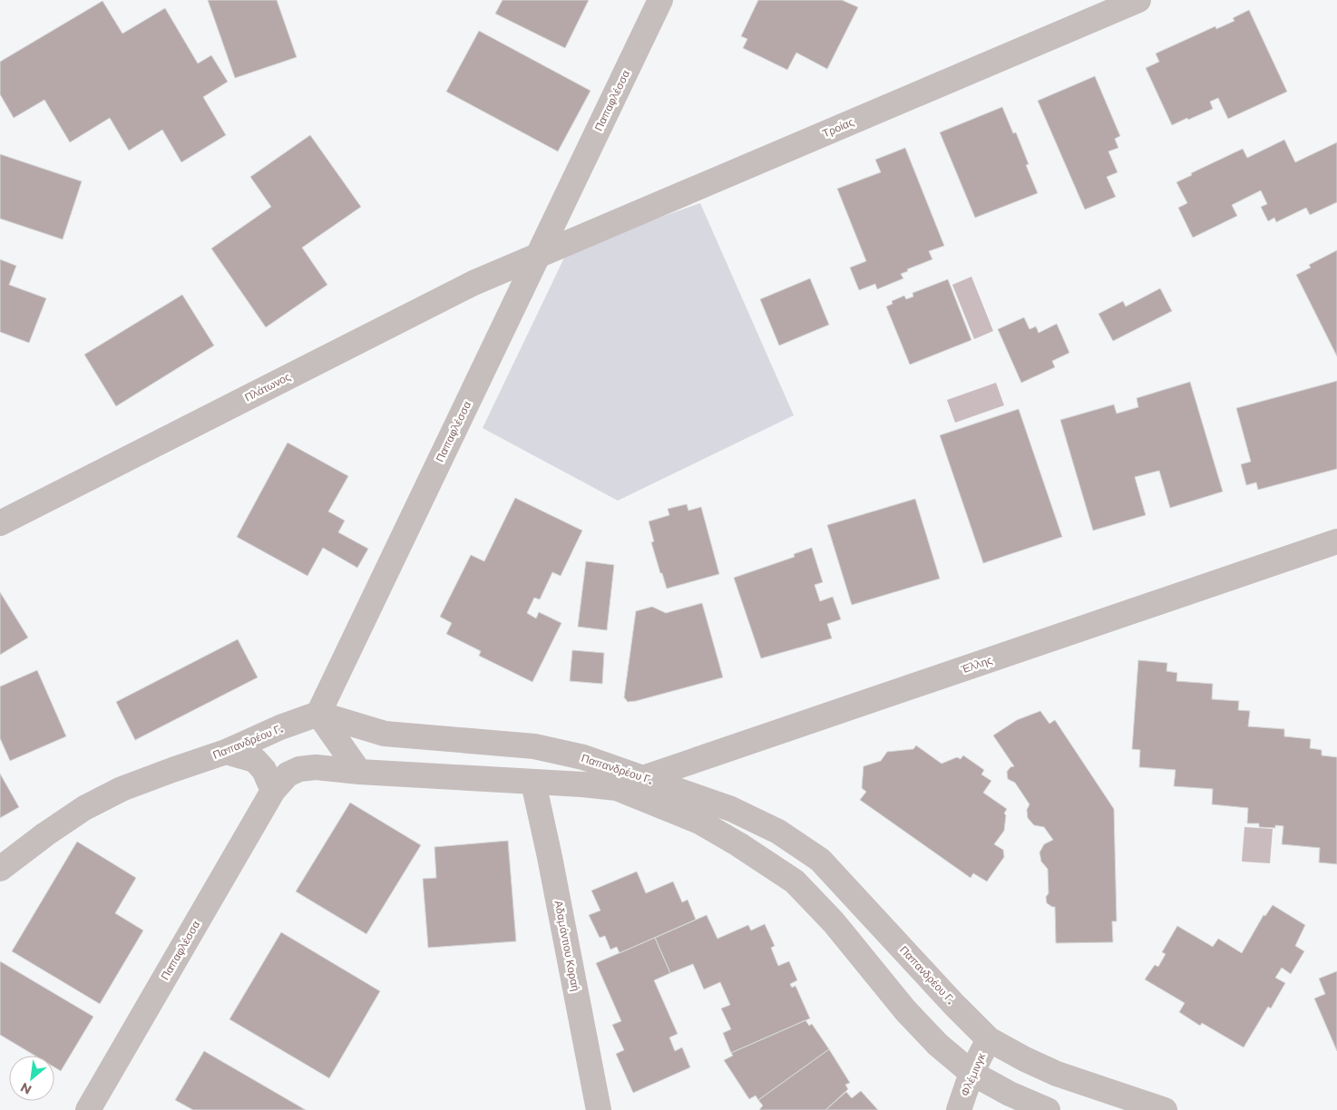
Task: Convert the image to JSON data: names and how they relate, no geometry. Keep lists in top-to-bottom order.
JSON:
{
  "streets": {
    "street": [
      "Παπαφλέσσα",
      "Τροίας",
      "Πλάτωνος",
      "Έλλης",
      "Παπανδρέου Γ.",
      "Αδαμάντιου Κοραή",
      "Φλέμινγκ"
    ]
  },
  "crossings": [
    ["Παπαφλέσσα", "Τροίας"],
    ["Παπαφλέσσα", "Πλάτωνος"],
    ["Παπαφλέσσα", "Παπανδρέου Γ."],
    ["Τροίας", "Πλάτωνος"],
    ["Έλλης", "Παπανδρέου Γ."],
    ["Παπανδρέου Γ.", "Αδαμάντιου Κοραή"],
    ["Παπανδρέου Γ.", "Φλέμινγκ"]
  ],
  "north": "bottom left"
}
